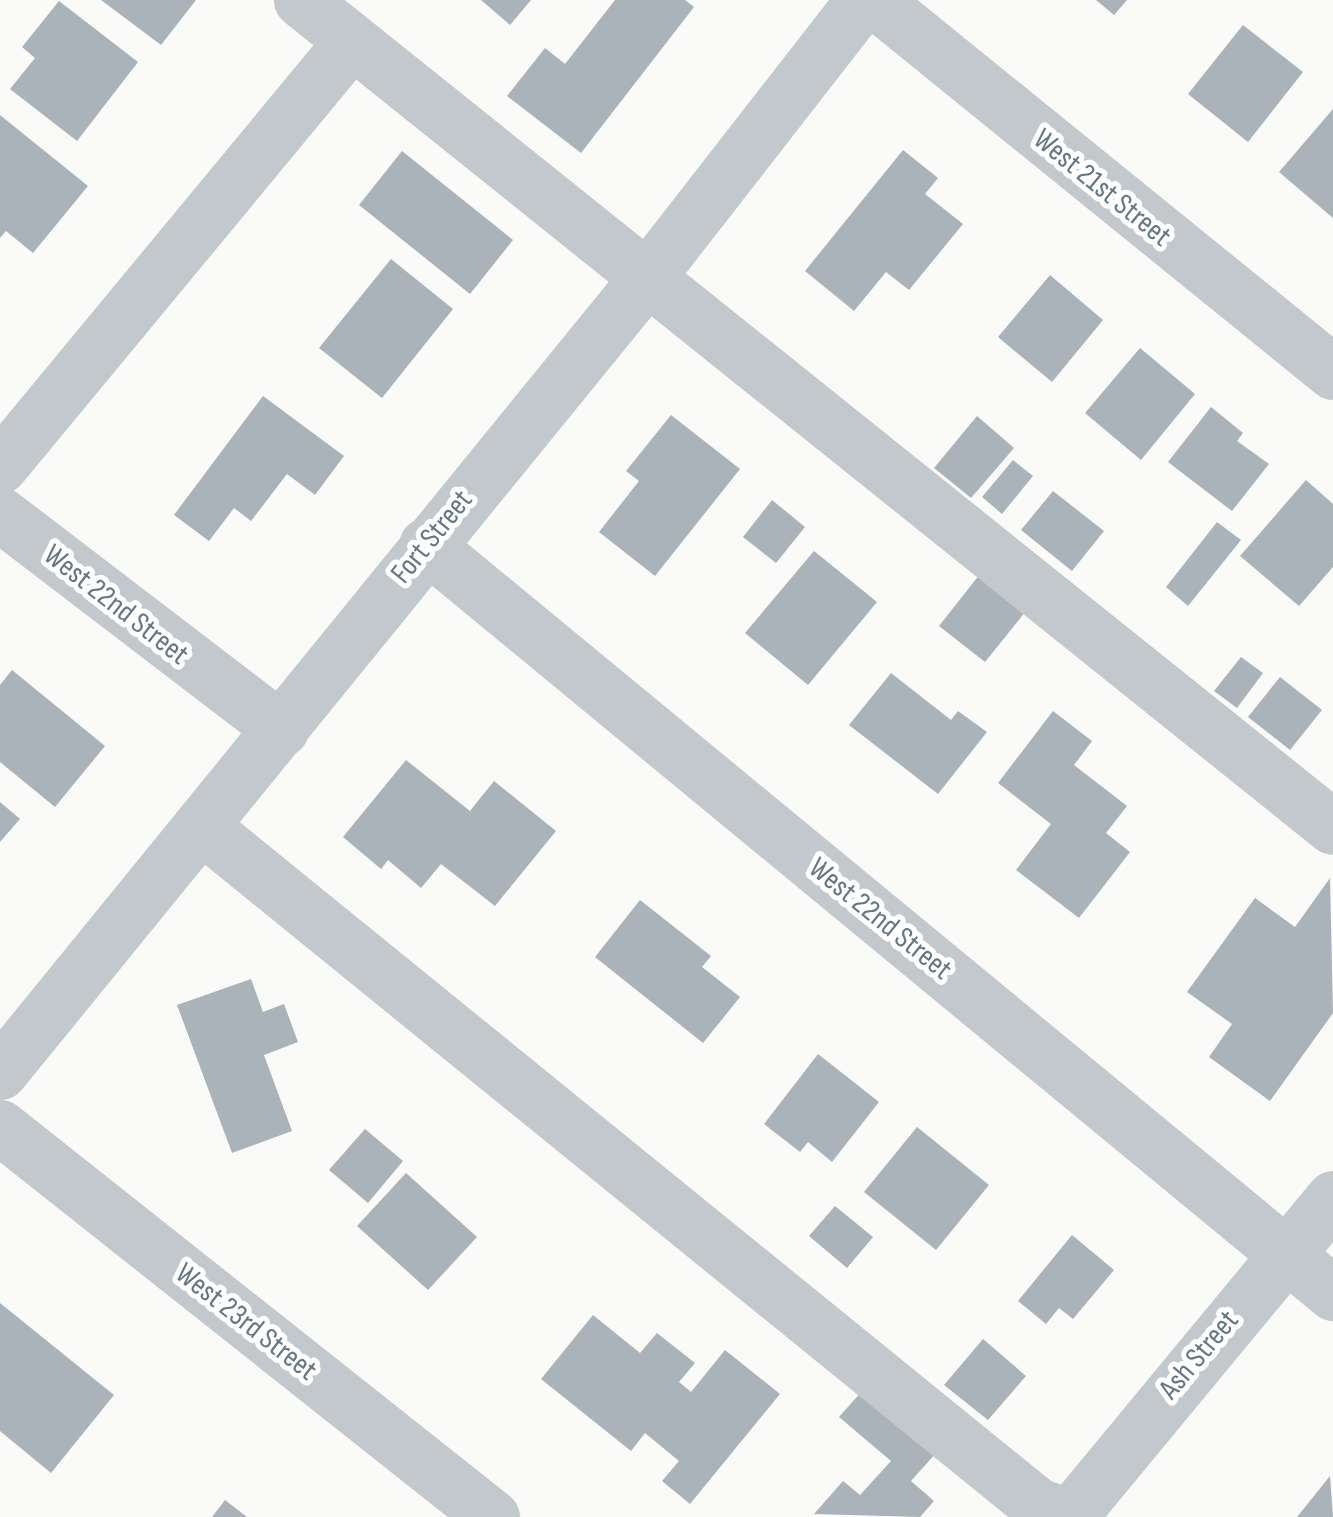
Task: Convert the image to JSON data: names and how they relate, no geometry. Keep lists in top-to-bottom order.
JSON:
{
  "streets": {
    "street": [
      "West 21st Street",
      "Fort Street",
      "West 22nd Street",
      "West 23rd Street",
      "Ash Street"
    ]
  },
  "crossings": [
    ["Fort Street", "West 22nd Street"],
    ["West 22nd Street", "Ash Street"]
  ]
}
